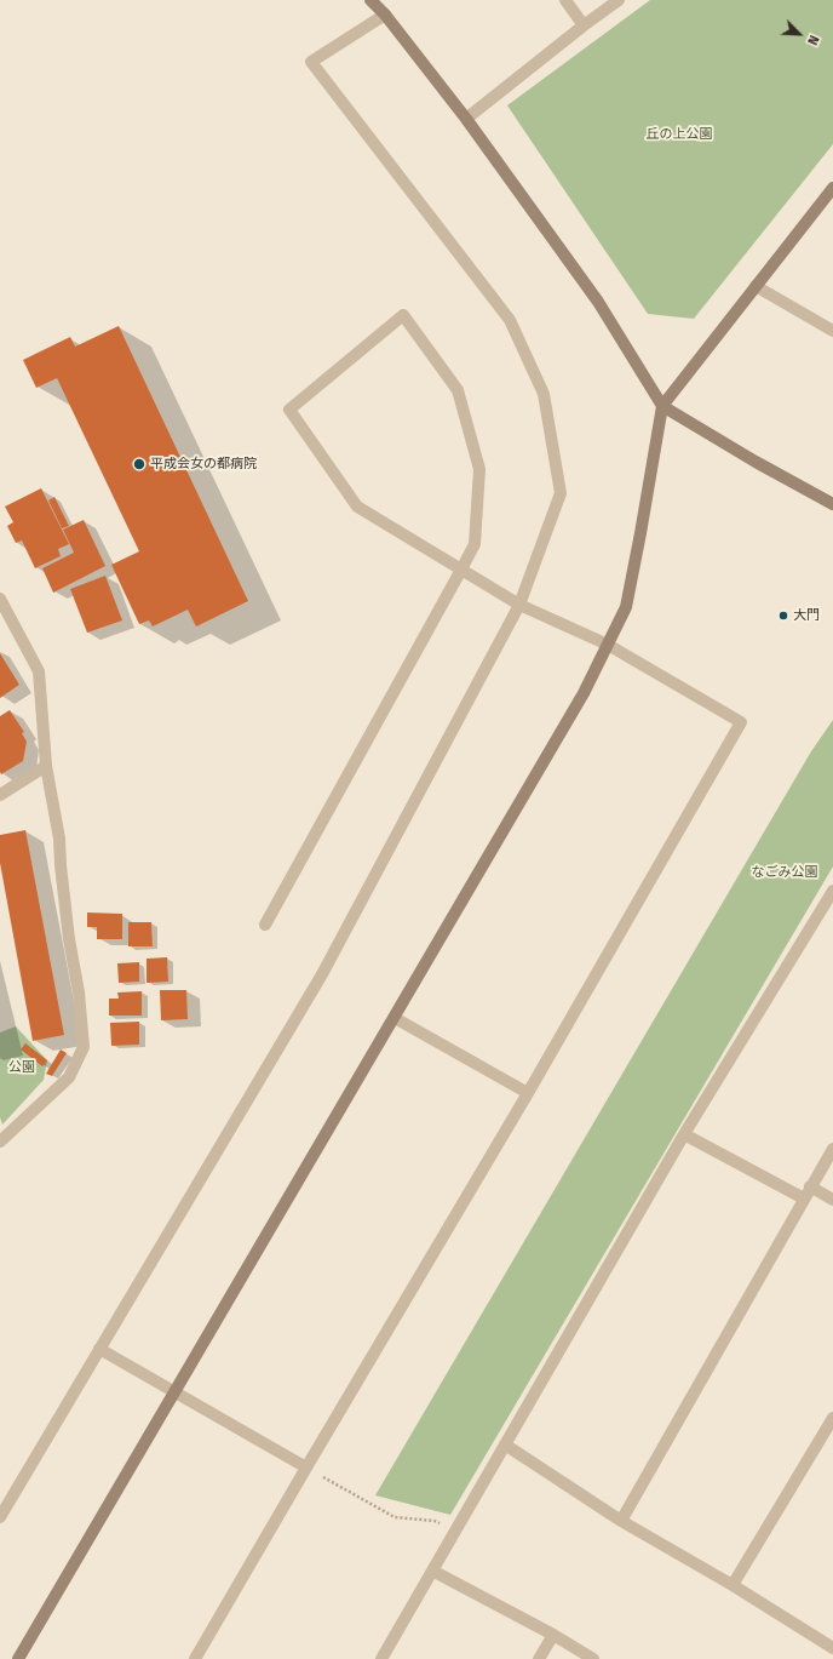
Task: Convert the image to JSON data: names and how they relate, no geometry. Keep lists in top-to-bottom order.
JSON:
{
  "parks": ["丘の上公園", "なごみ公園", "公園"],
  "places": ["平成会女の都病院", "大門"],
  "north": "bottom right"
}
